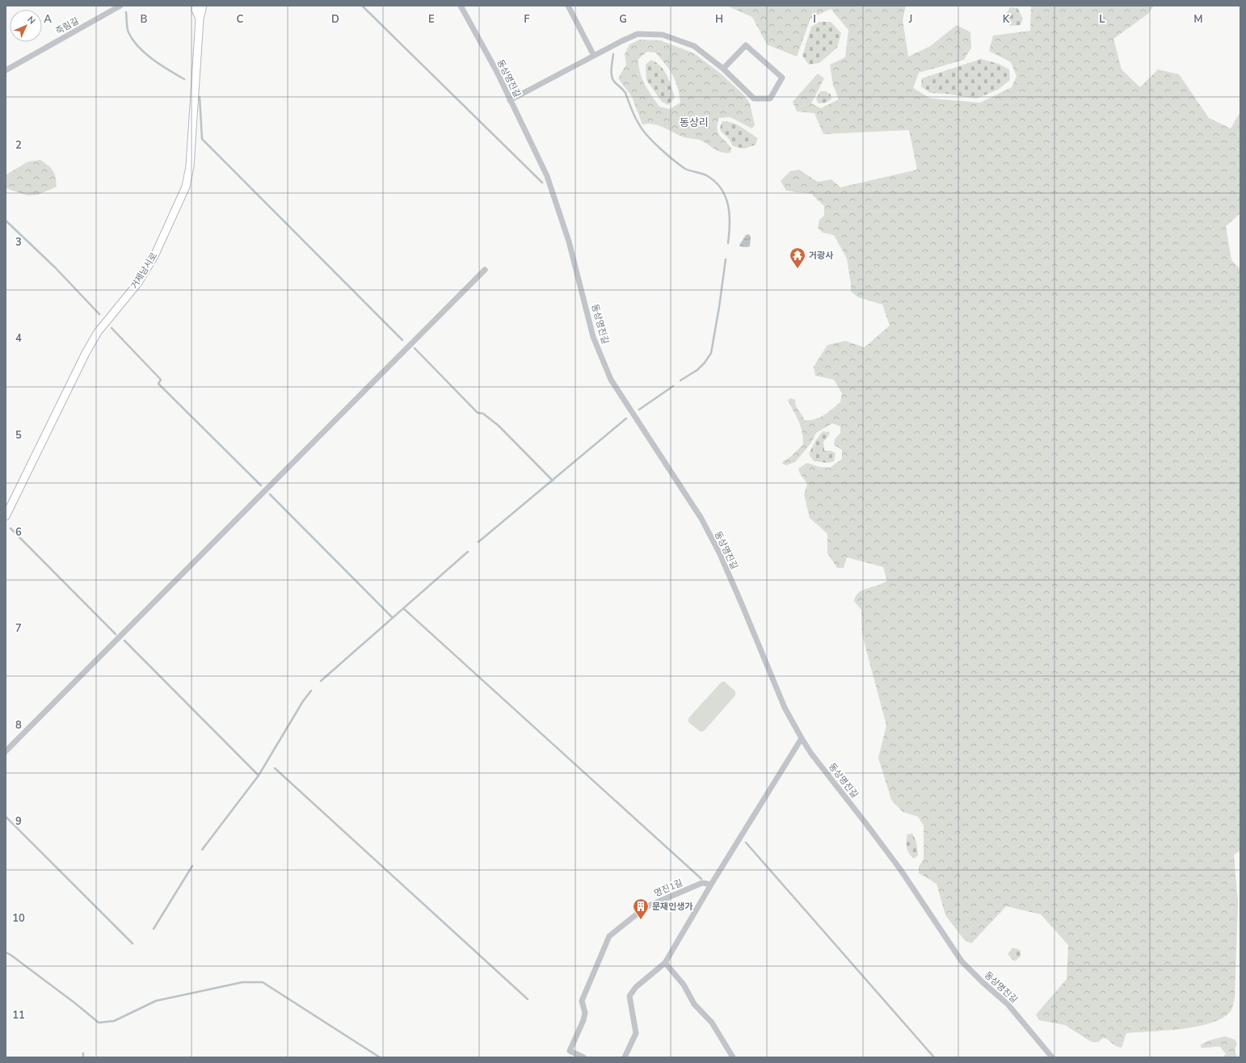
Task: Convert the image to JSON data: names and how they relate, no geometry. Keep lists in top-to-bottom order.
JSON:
{
  "streets": {
    "main road": ["거제남서로"],
    "street": ["죽림길", "동상명진길", "명진1길"]
  },
  "districts": ["동상리"],
  "places": {
    "temple": ["거광사"],
    "building": ["문재인생가"]
  },
  "north": "top right",
  "grid": {
    "columns": [
      "A",
      "B",
      "C",
      "D",
      "E",
      "F",
      "G",
      "H",
      "I",
      "J",
      "K",
      "L",
      "M"
    ],
    "rows": [
      "2",
      "3",
      "4",
      "5",
      "6",
      "7",
      "8",
      "9",
      "10",
      "11"
    ]
  }
}
